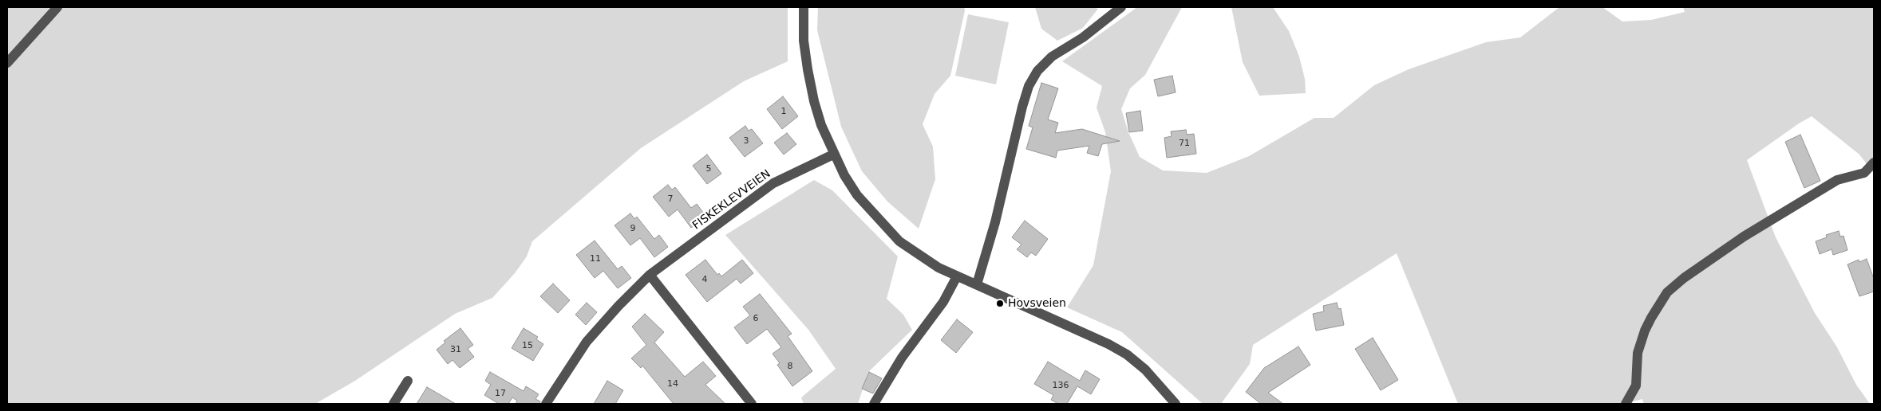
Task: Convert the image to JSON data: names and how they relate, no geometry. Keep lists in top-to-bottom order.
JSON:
{
  "streets": {
    "street": ["FISKEKLEVVEIEN"]
  },
  "places": ["Hovsveien"],
  "house_numbers": [
    "1",
    "3",
    "71",
    "5",
    "7",
    "9",
    "11",
    "4",
    "6",
    "15",
    "31",
    "8",
    "14",
    "136",
    "17"
  ]
}
